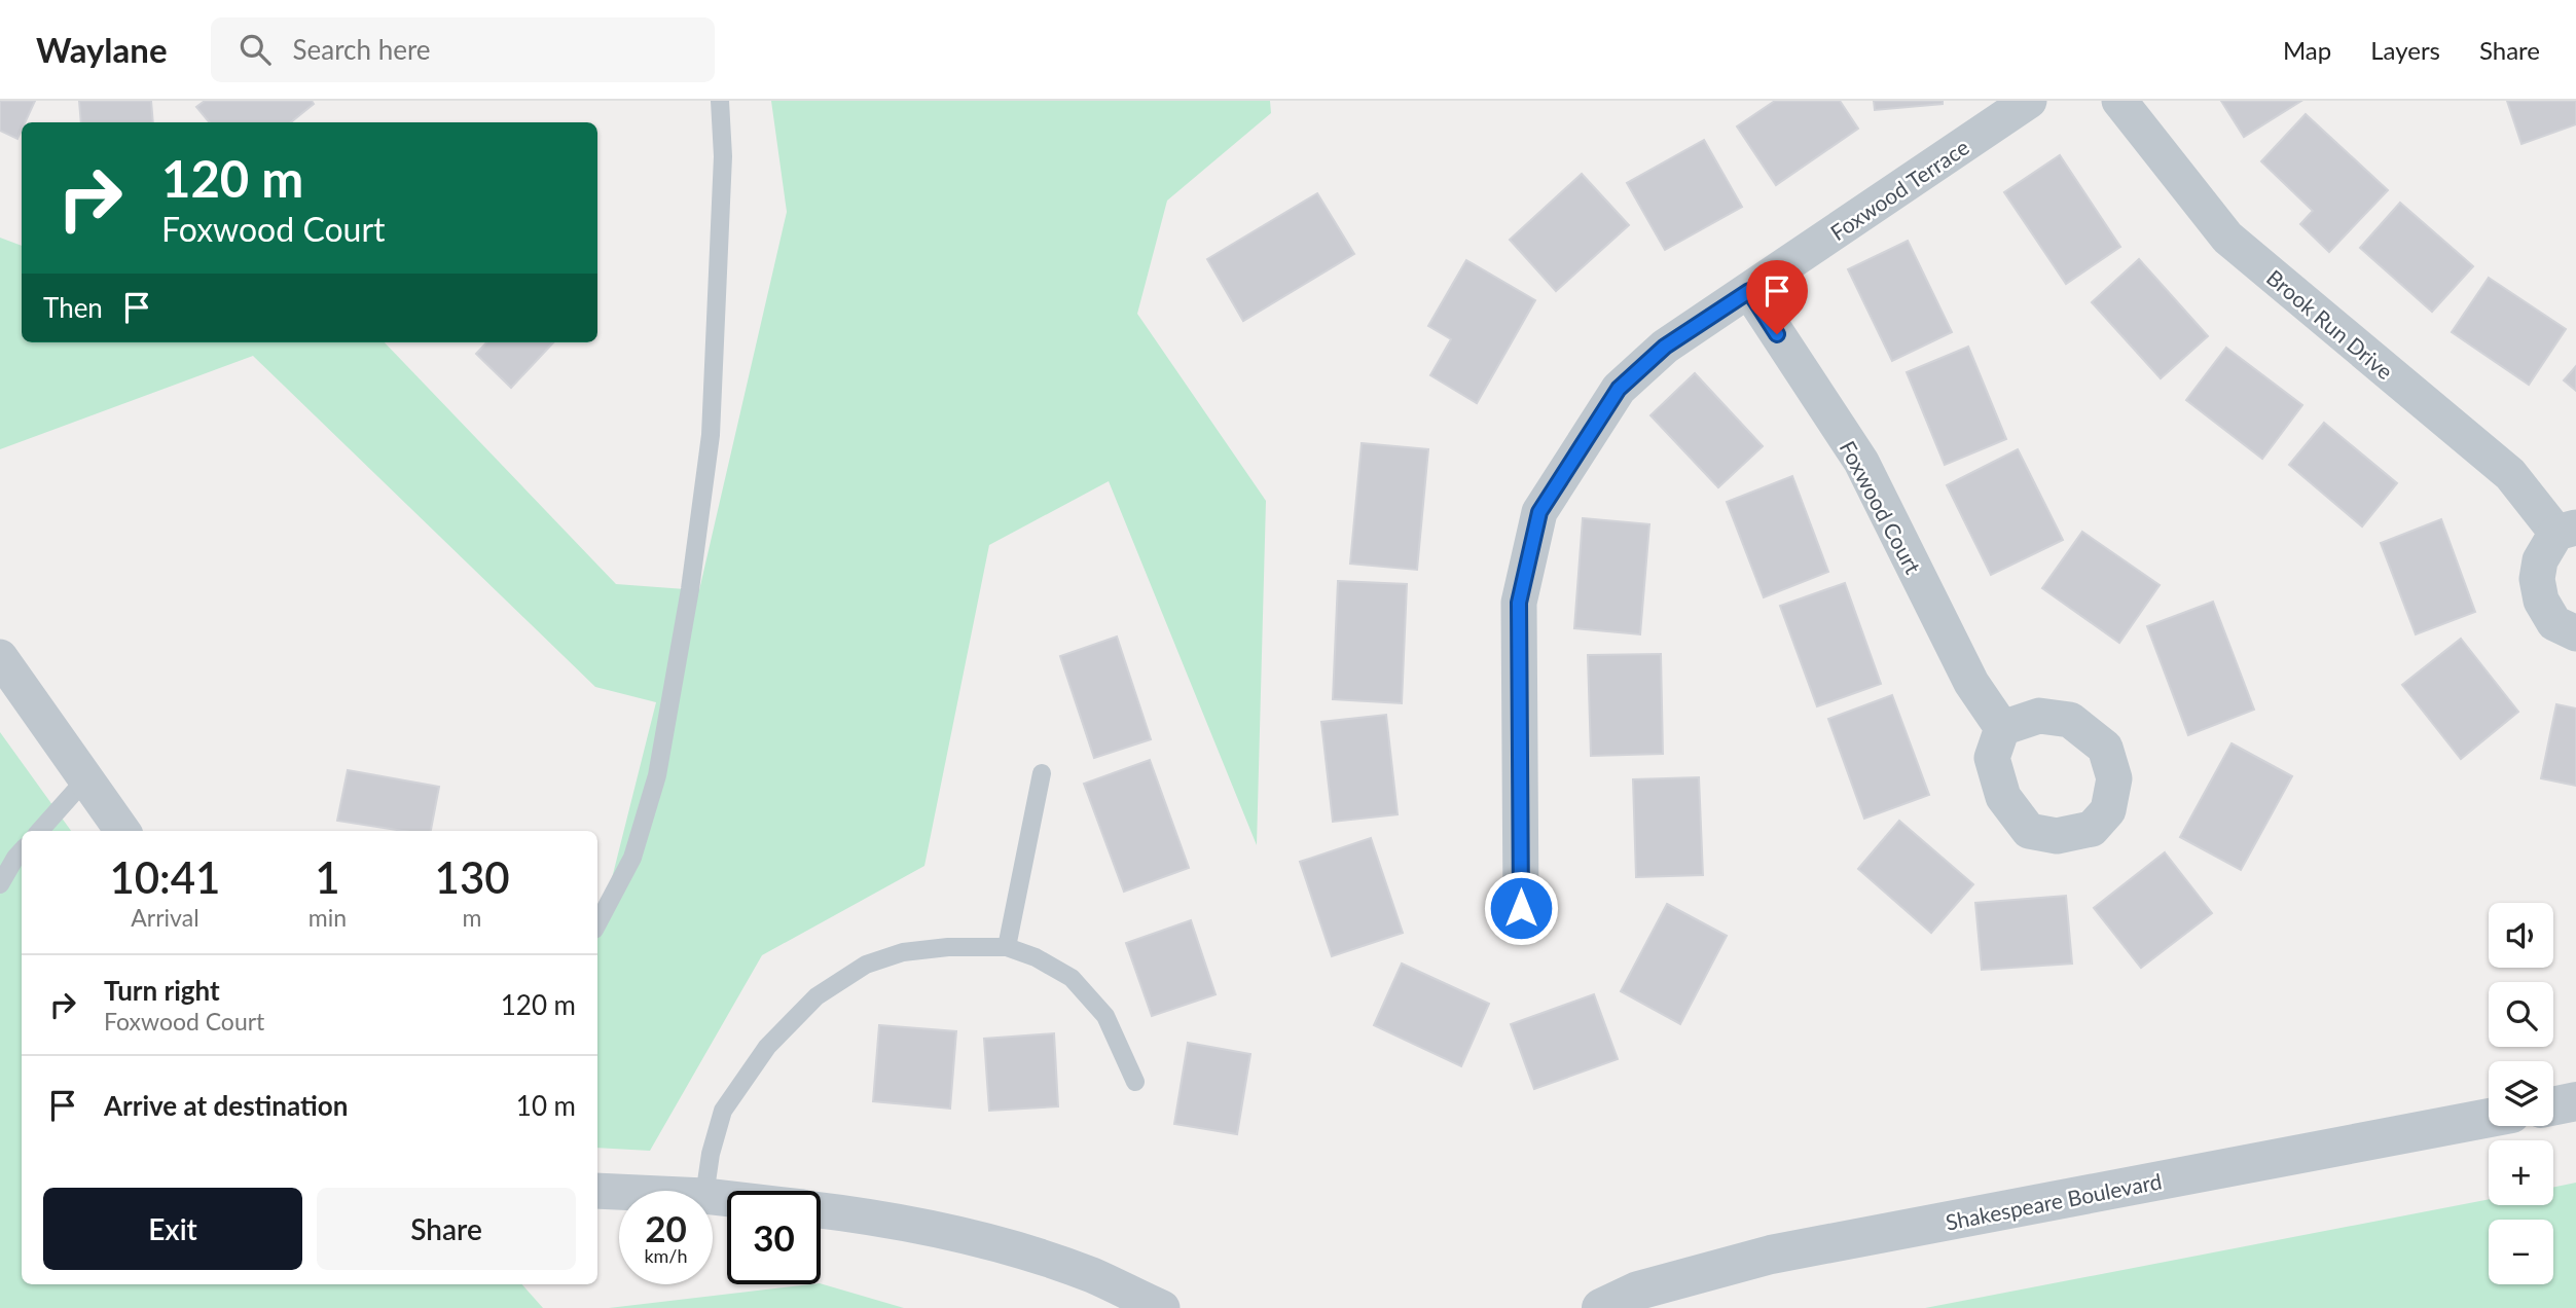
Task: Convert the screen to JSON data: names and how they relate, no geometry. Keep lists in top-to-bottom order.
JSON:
{
  "streets": {
    "street": [
      "Foxwood Terrace",
      "Brook Run Drive",
      "Foxwood Court",
      "Shakespeare Boulevard"
    ]
  },
  "crossings": [
    ["Foxwood Terrace", "Foxwood Court"]
  ],
  "page": {
    "header": "Waylane",
    "search": "Search here",
    "nav": ["Map", "Layers", "Share"],
    "turn": ["120 m", "Foxwood Court"],
    "then": "Then",
    "eta": [
      "10:41",
      "Arrival",
      "1",
      "min",
      "130",
      "m"
    ],
    "map_buttons": ["+", "−"],
    "list": [
      {
        "name": "Turn right",
        "note": "Foxwood Court",
        "value": "120 m"
      },
      {
        "name": "Arrive at destination",
        "value": "10 m"
      }
    ],
    "buttons": ["Exit", "Share"],
    "speed": "20 km/h",
    "limit": "30"
  }
}
